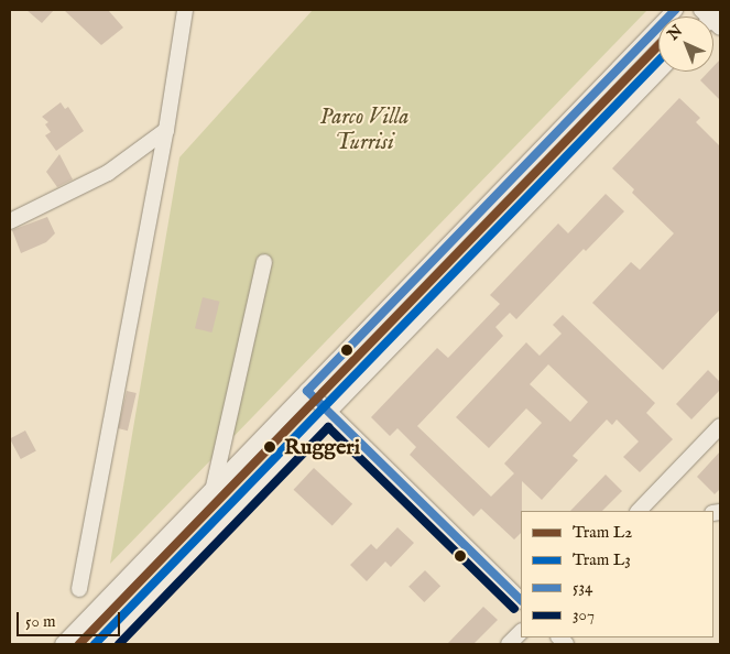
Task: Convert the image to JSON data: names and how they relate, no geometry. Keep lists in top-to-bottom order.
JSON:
{
  "parks": ["Parco Villa Turrisi"],
  "places": ["Ruggeri"],
  "lines": [
    "transit line 534",
    "tram line L2",
    "tram line L3",
    "transit line 307"
  ],
  "legend": [
    "Tram L2",
    "Tram L3",
    "534",
    "307"
  ],
  "scale_bar": "50 m",
  "north": "top left"
}
